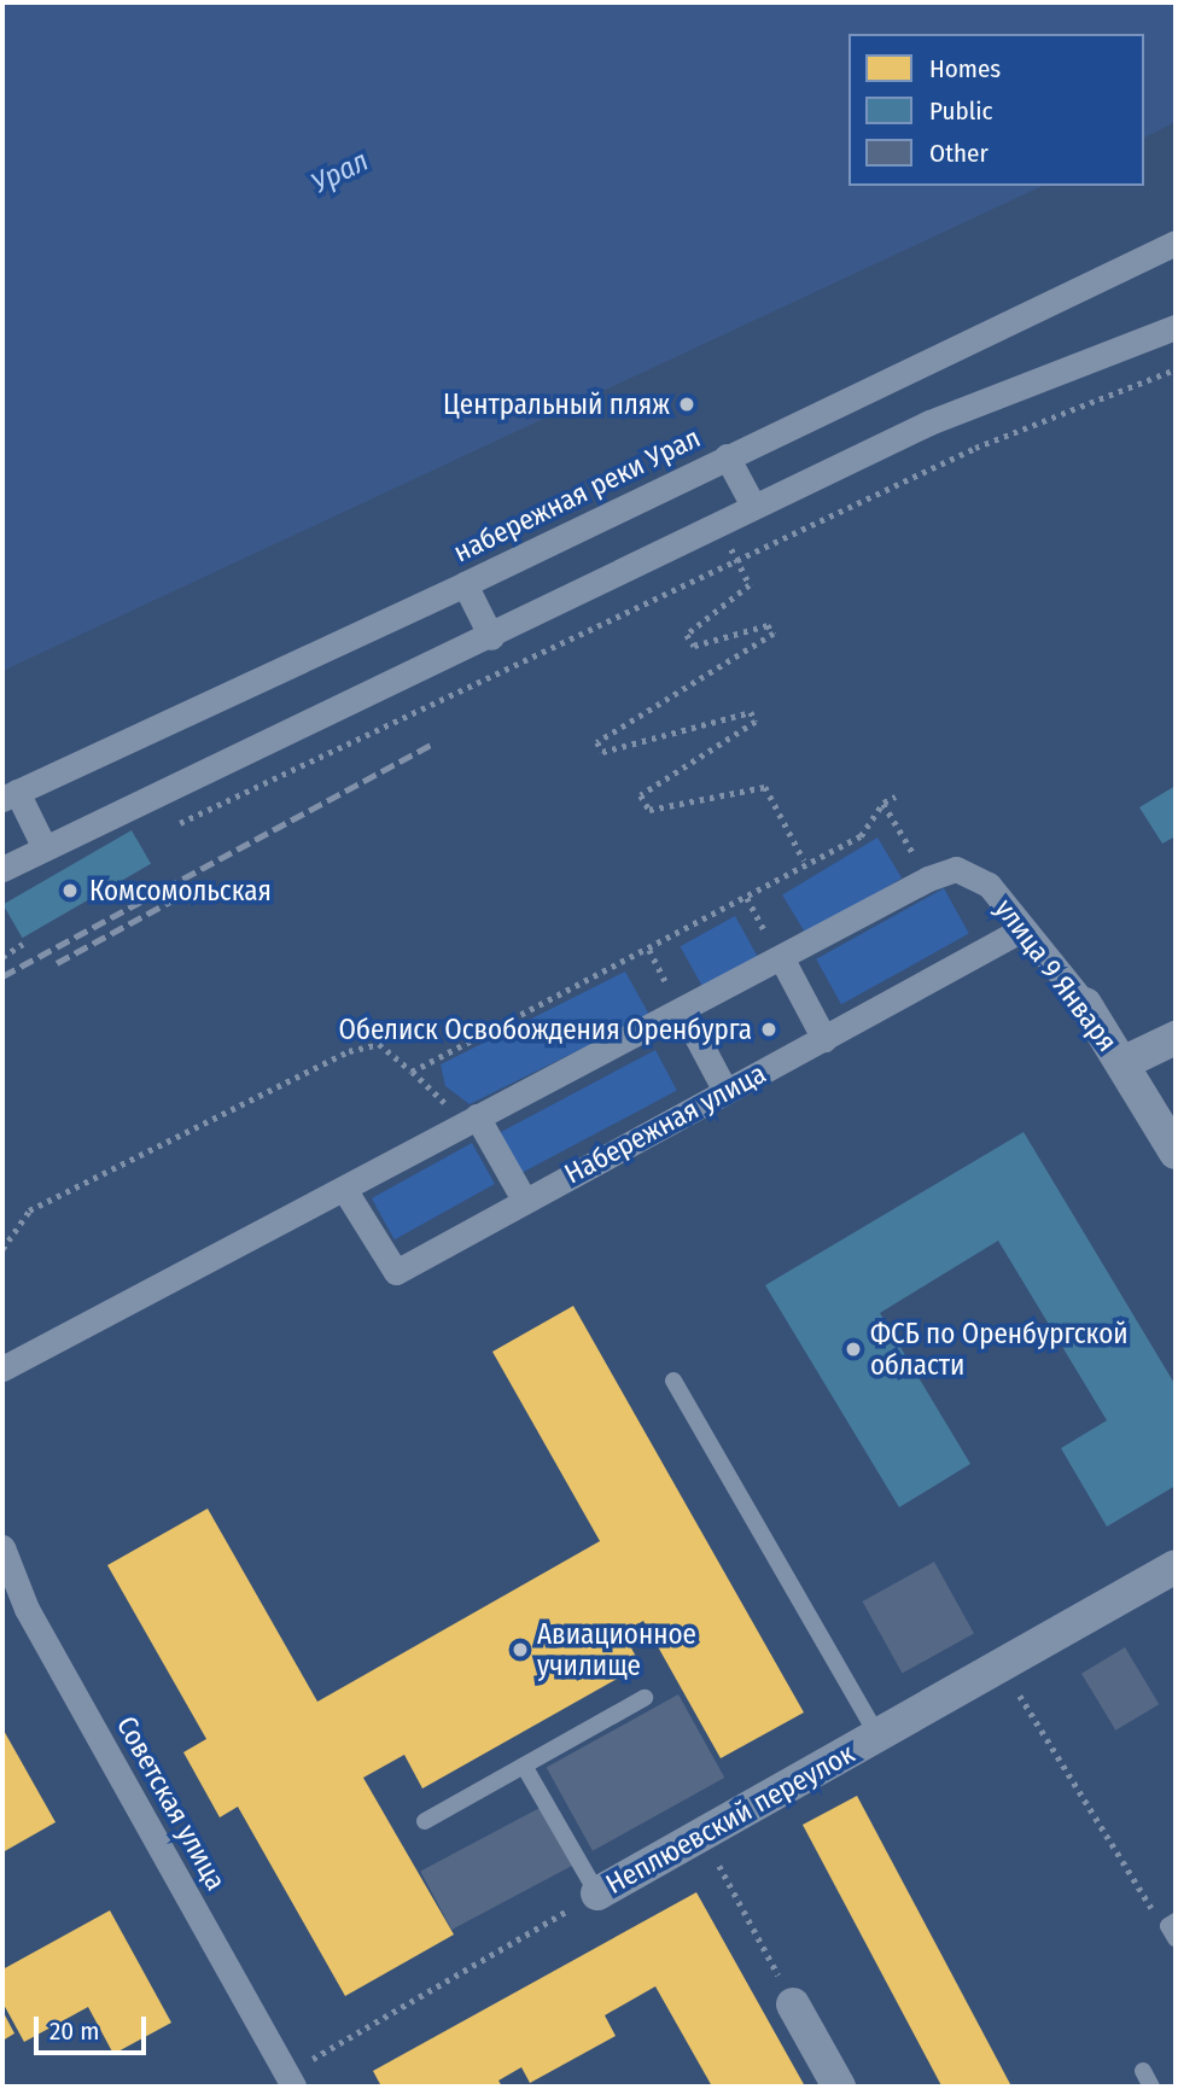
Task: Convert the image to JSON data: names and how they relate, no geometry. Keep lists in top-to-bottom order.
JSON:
{
  "streets": {
    "street": [
      "набережная реки Урал",
      "улица 9 Января",
      "Набережная улица",
      "Советская улица",
      "Неплюевский переулок"
    ]
  },
  "crossings": [
    ["улица 9 Января", "Набережная улица"],
    ["Советская улица", "Неплюевский переулок"]
  ],
  "water": ["Урал"],
  "places": [
    "Центральный пляж",
    "Комсомольская",
    "Обелиск Освобождения Оренбурга",
    "ФСБ по Оренбургской области",
    "Авиационное училище"
  ],
  "legend": ["Homes", "Public", "Other"],
  "scale_bar": "20 m"
}
